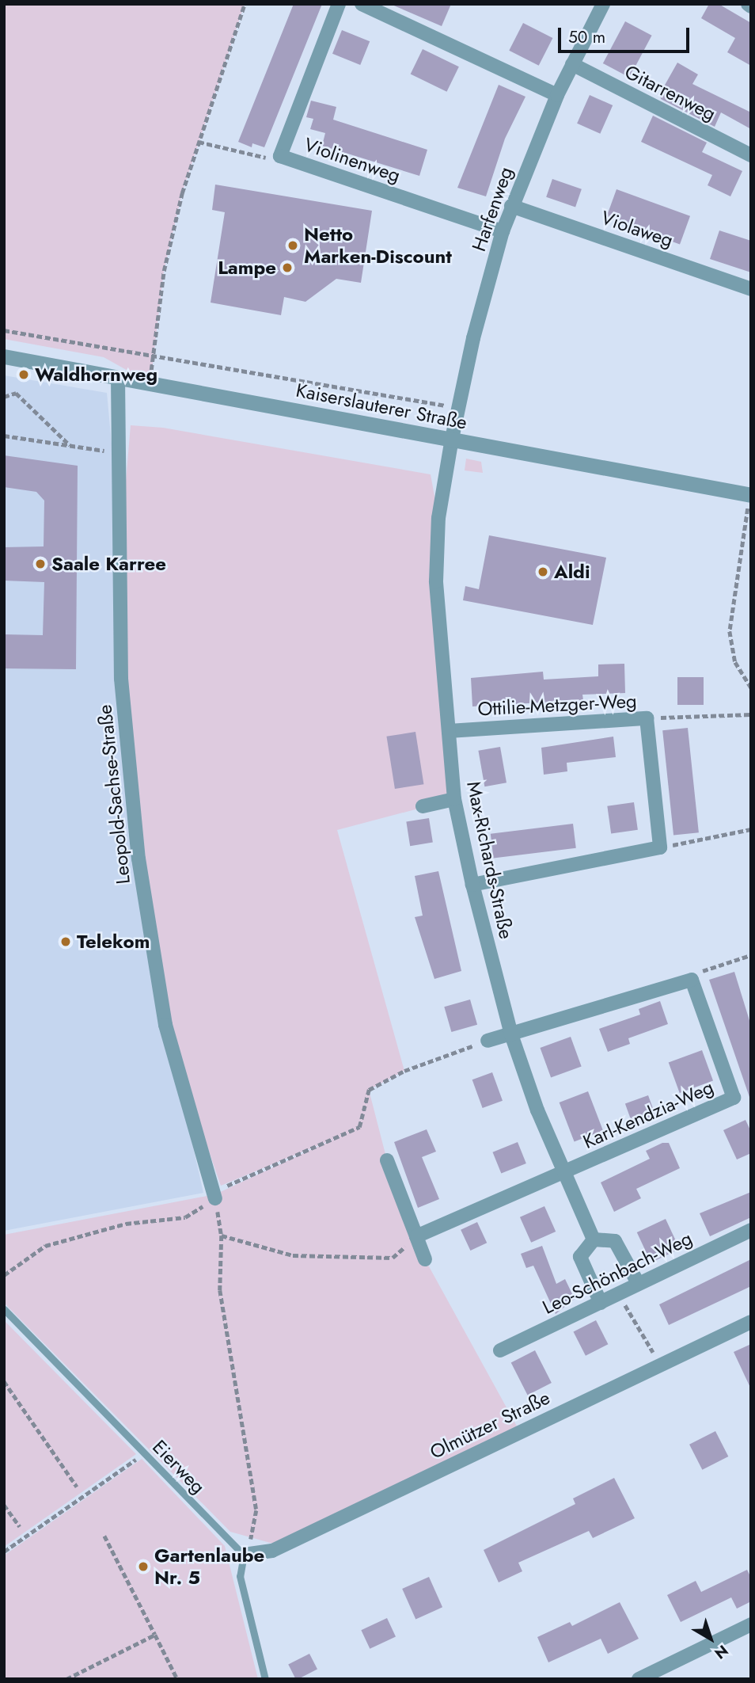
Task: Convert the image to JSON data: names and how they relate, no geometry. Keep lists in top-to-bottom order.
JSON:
{
  "streets": {
    "street": [
      "Gitarrenweg",
      "Violinenweg",
      "Harfenweg",
      "Violaweg",
      "Kaiserslauterer Straße",
      "Ottilie-Metzger-Weg",
      "Leopold-Sachse-Straße",
      "Max-Richards-Straße",
      "Karl-Kendzia-Weg",
      "Leo-Schönbach-Weg",
      "Olmützer Straße"
    ],
    "lane": ["Eierweg"]
  },
  "crossings": [
    ["Gitarrenweg", "Harfenweg"],
    ["Violinenweg", "Harfenweg"],
    ["Harfenweg", "Violaweg"],
    ["Harfenweg", "Kaiserslauterer Straße"],
    ["Harfenweg", "Max-Richards-Straße"],
    ["Kaiserslauterer Straße", "Leopold-Sachse-Straße"],
    ["Kaiserslauterer Straße", "Max-Richards-Straße"],
    ["Ottilie-Metzger-Weg", "Max-Richards-Straße"],
    ["Max-Richards-Straße", "Karl-Kendzia-Weg"],
    ["Olmützer Straße", "Eierweg"]
  ],
  "places": [
    "Netto Marken-Discount",
    "Lampe",
    "Waldhornweg",
    "Saale Karree",
    "Aldi",
    "Telekom",
    "Gartenlaube Nr. 5"
  ],
  "scale_bar": "50 m",
  "north": "bottom right"
}
